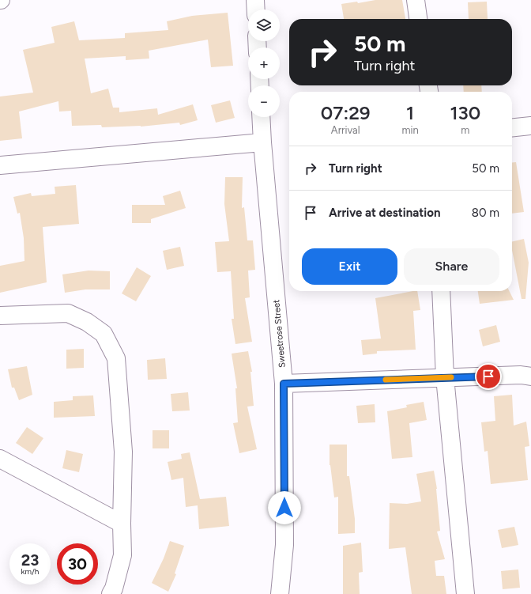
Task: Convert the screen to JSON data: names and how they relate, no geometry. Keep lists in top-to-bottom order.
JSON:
{
  "streets": {
    "street": ["Sweetrose Street"]
  },
  "page": {
    "map_buttons": ["+", "−"],
    "turn": ["50 m", "Turn right"],
    "eta": [
      "07:29",
      "Arrival",
      "1",
      "min",
      "130",
      "m"
    ],
    "list": [
      {
        "name": "Turn right",
        "value": "50 m"
      },
      {
        "name": "Arrive at destination",
        "value": "80 m"
      }
    ],
    "buttons": ["Exit", "Share"],
    "speed": "23 km/h",
    "limit": "30"
  }
}
